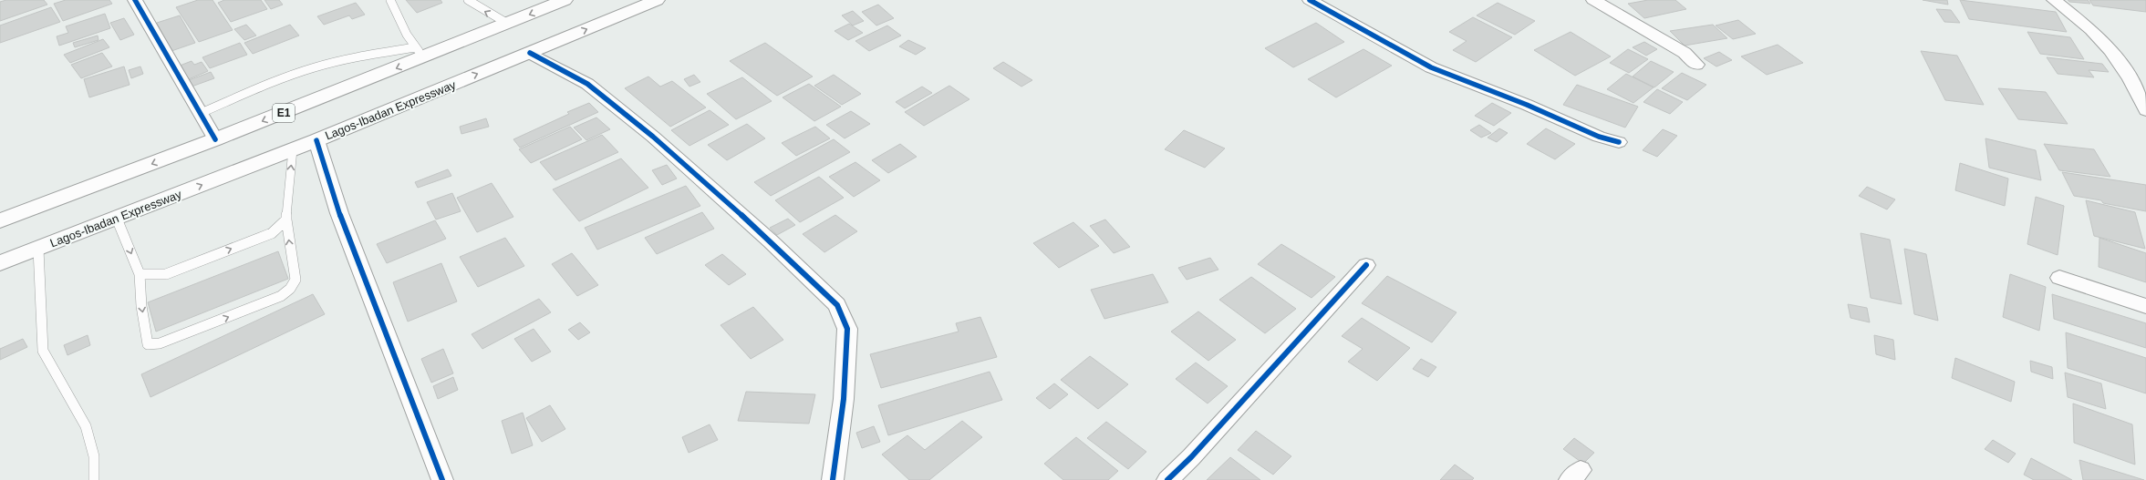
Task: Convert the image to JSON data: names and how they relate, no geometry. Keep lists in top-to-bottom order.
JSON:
{
  "streets": {
    "highway": ["Lagos-Ibadan Expressway", "E1"]
  }
}
